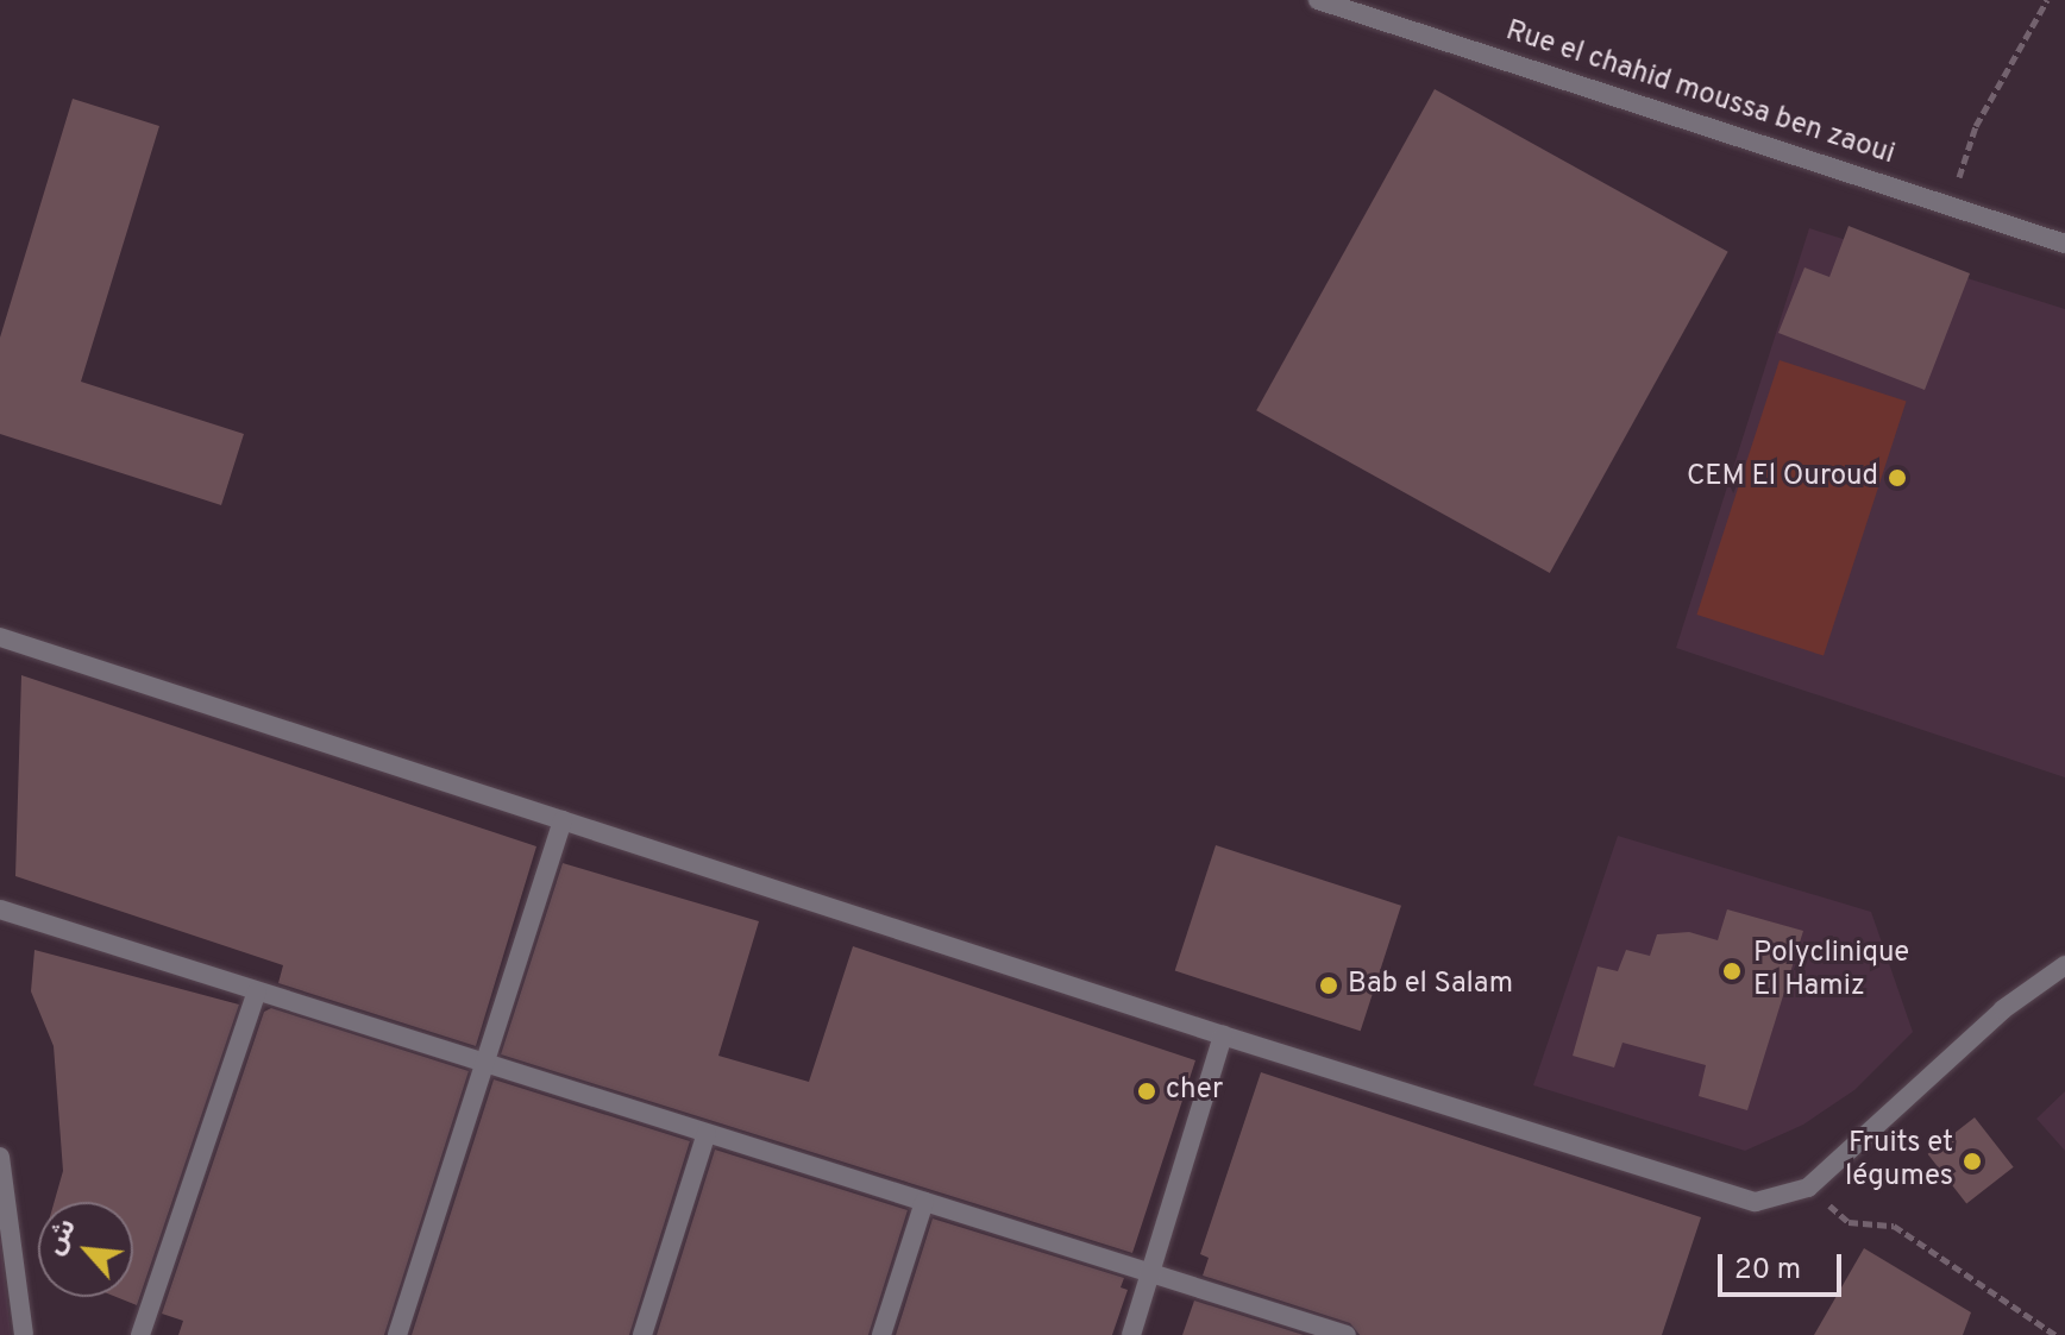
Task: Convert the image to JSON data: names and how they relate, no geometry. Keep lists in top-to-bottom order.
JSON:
{
  "streets": {
    "street": ["Rue el chahid moussa ben zaoui"]
  },
  "places": [
    "CEM El Ouroud",
    "Polyclinique El Hamiz",
    "Bab el Salam",
    "cher",
    "Fruits et légumes"
  ],
  "scale_bar": "20 m",
  "north": "top left"
}
